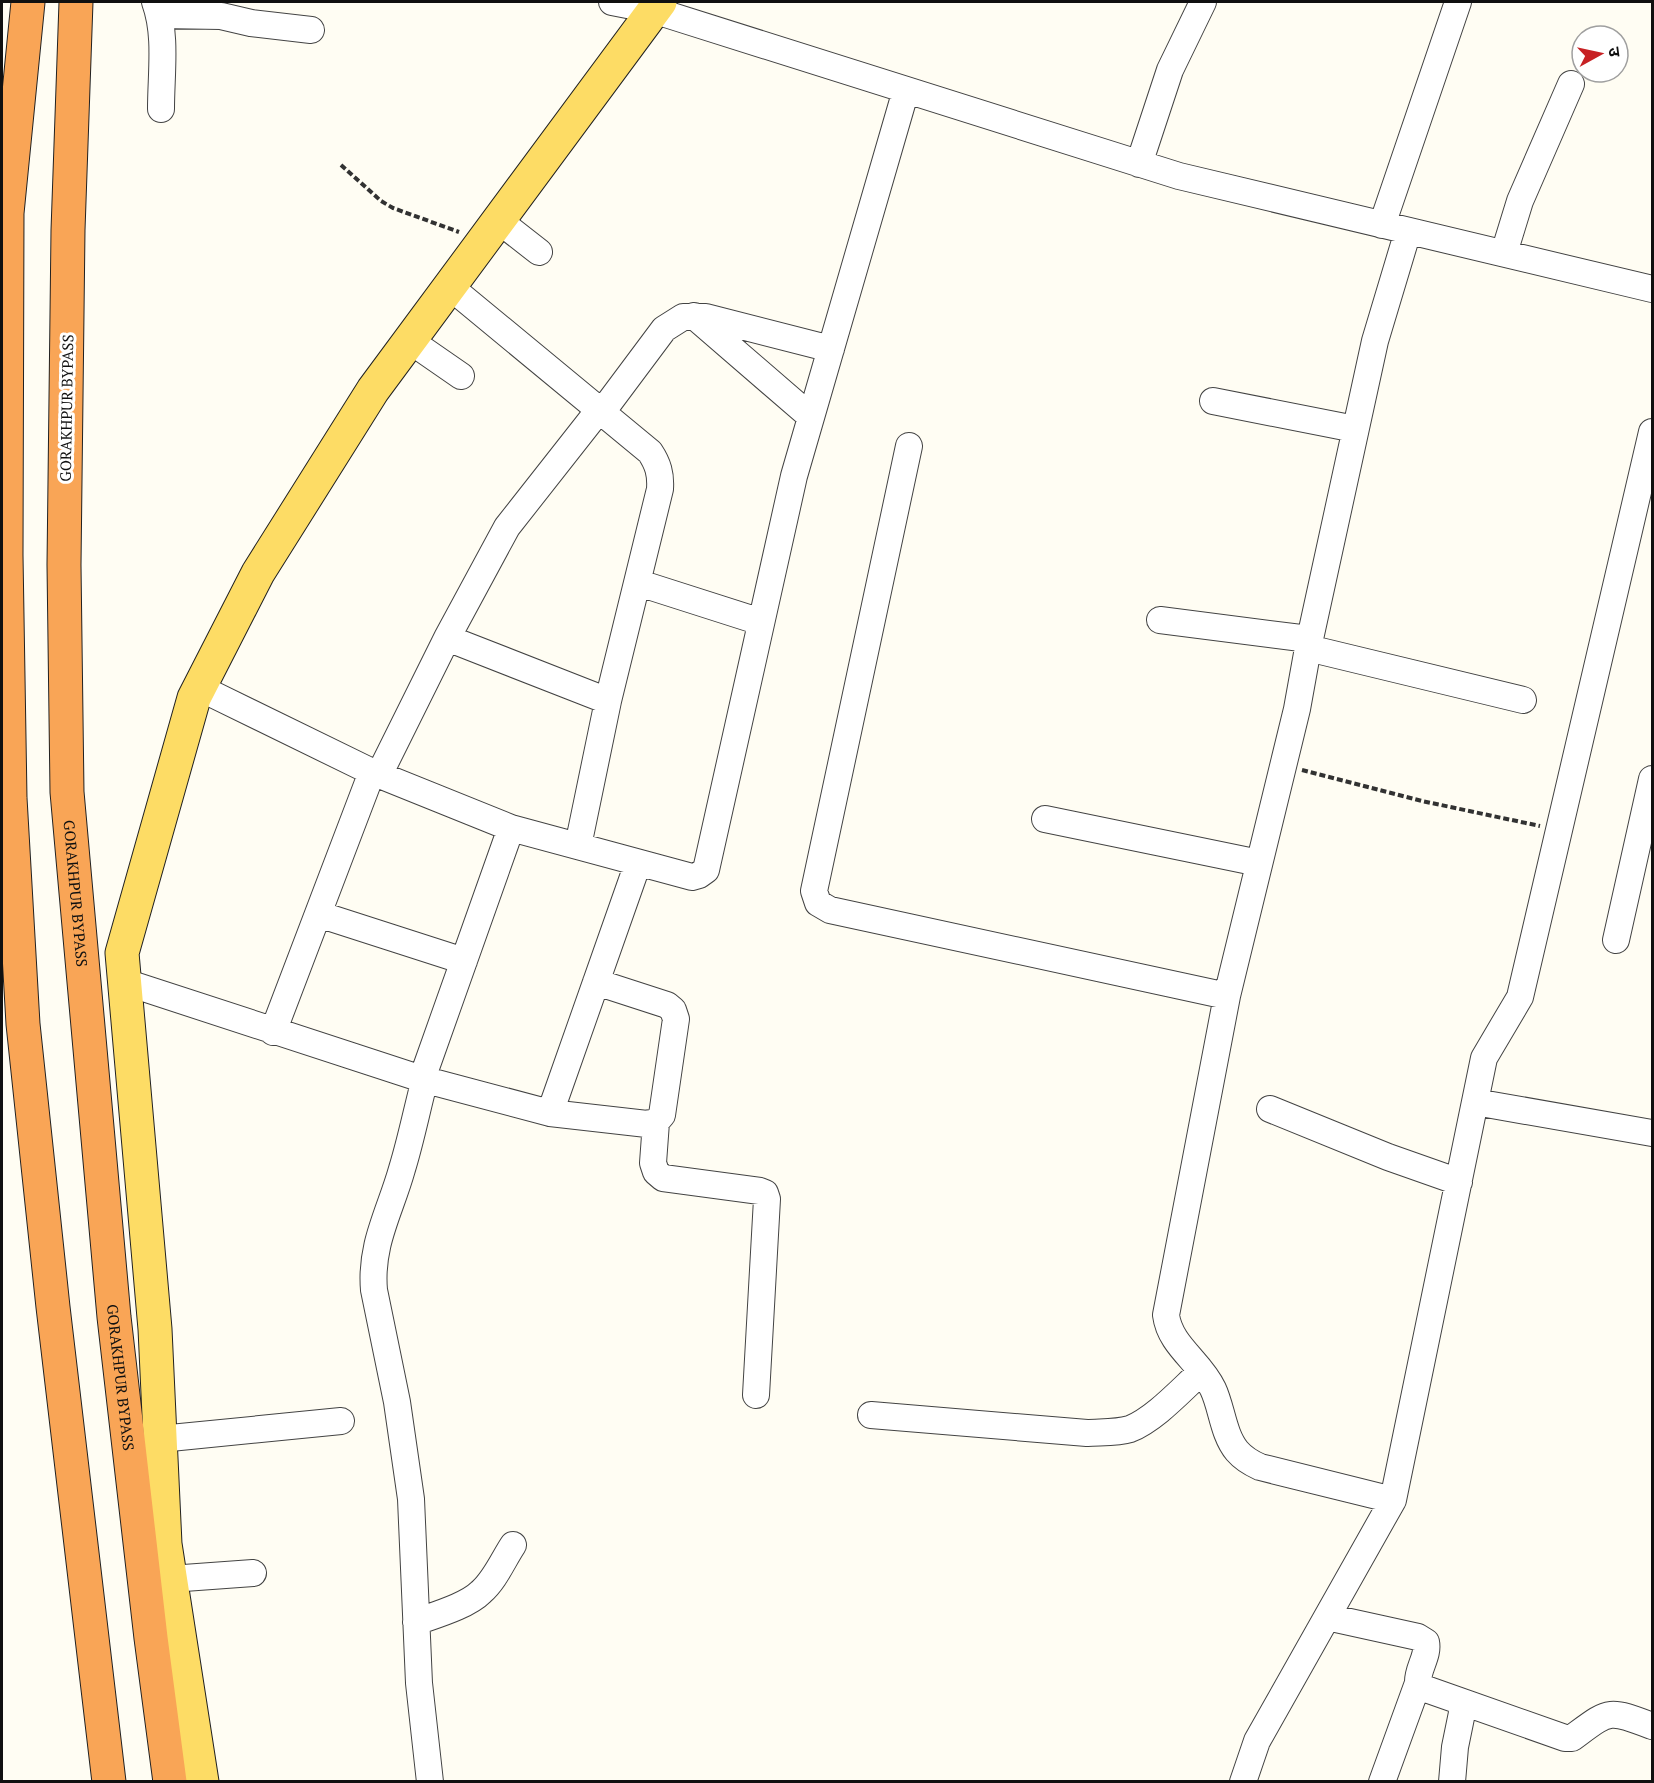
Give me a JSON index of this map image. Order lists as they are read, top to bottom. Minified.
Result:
{"streets":{"highway":["GORAKHPUR BYPASS"]},"north":"right"}
